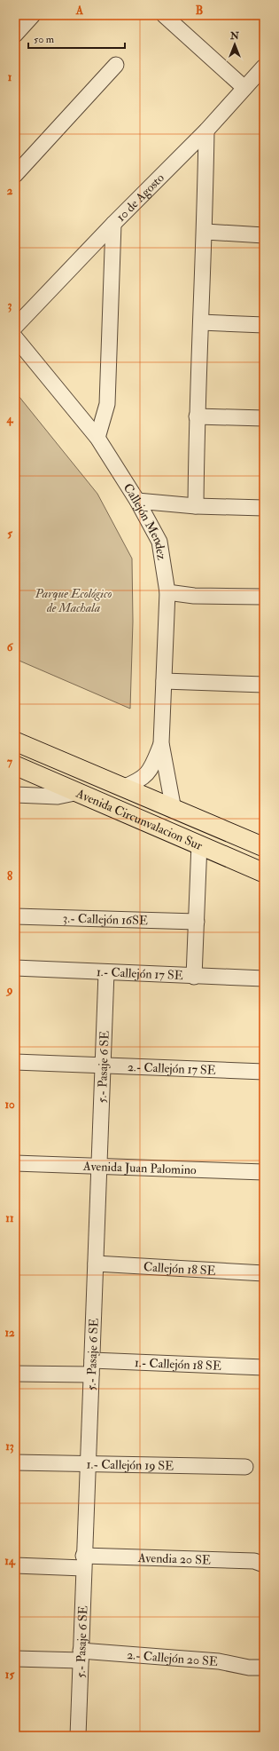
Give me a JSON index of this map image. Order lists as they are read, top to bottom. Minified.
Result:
{"streets":{"main road":["Avenida Circunvalacion Sur"],"street":["10 de Agosto","Callejón Mendez","3.- Callejón 16SE","1.- Callejón 17 SE","5.- Pasaje 6 SE","2.- Callejón 17 SE","Avenida Juan Palomino","Callejón 18 SE","1.- Callejón 18 SE","1.- Callejón 19 SE","Avendia 20 SE","2.- Callejón 20 SE"]},"crossings":[["Callejón Mendez","Avenida Circunvalacion Sur"],["1.- Callejón 17 SE","5.- Pasaje 6 SE"],["5.- Pasaje 6 SE","2.- Callejón 17 SE"],["5.- Pasaje 6 SE","Avenida Juan Palomino"],["5.- Pasaje 6 SE","Callejón 18 SE"],["5.- Pasaje 6 SE","1.- Callejón 18 SE"],["5.- Pasaje 6 SE","1.- Callejón 19 SE"],["5.- Pasaje 6 SE","Avendia 20 SE"],["5.- Pasaje 6 SE","2.- Callejón 20 SE"]],"parks":["Parque Ecológico de Machala"],"scale_bar":"50 m","north":"top","grid":{"columns":["A","B"],"rows":["1","2","3","4","5","6","7","8","9","10","11","12","13","14","15"]}}
